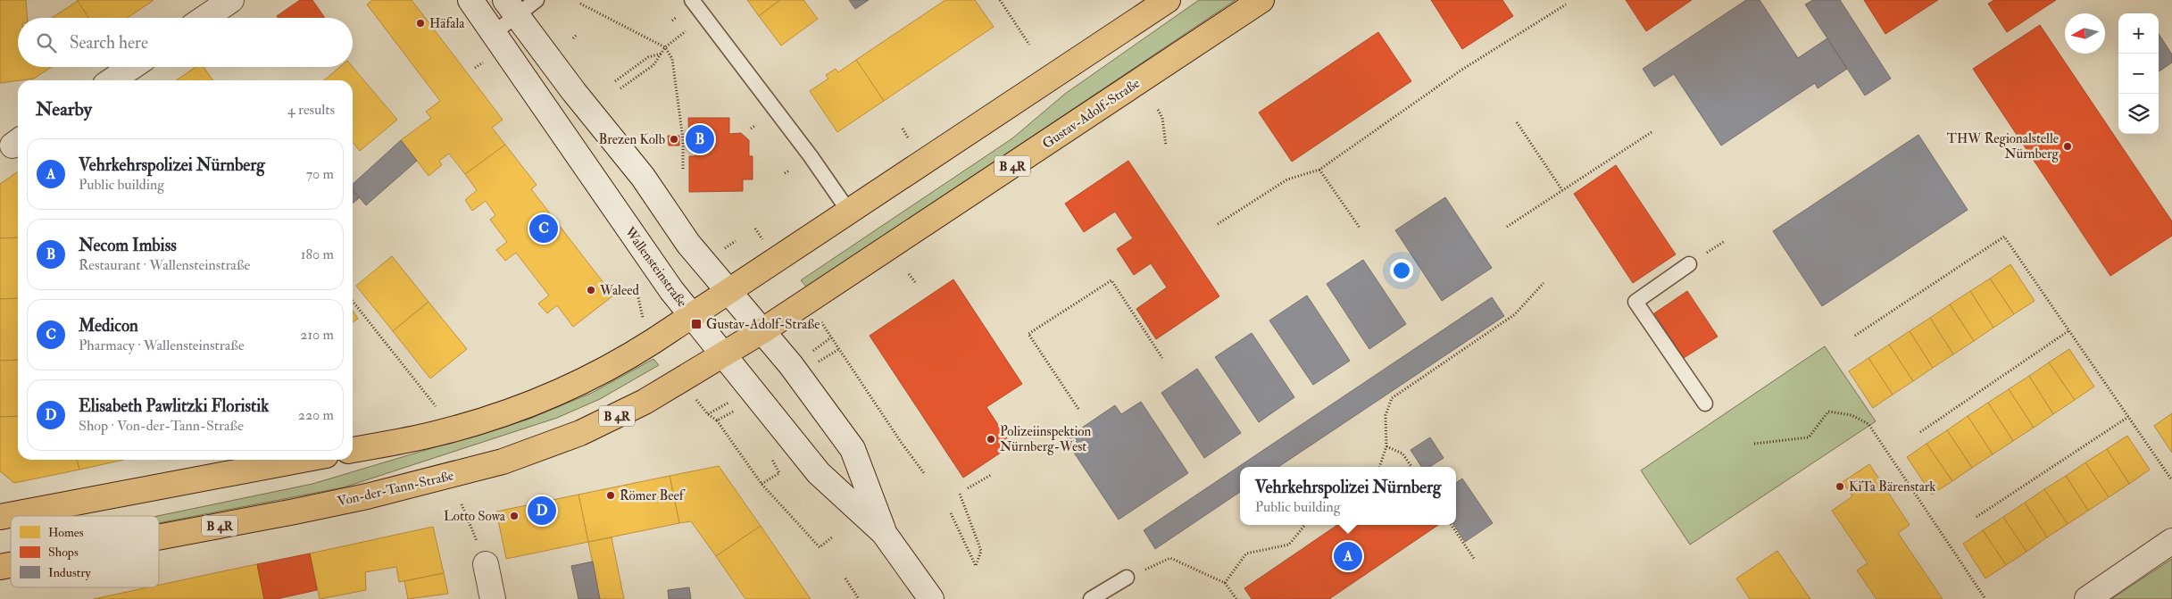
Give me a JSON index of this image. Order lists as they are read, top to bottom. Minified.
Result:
{"streets":{"main road":["Gustav-Adolf-Straße","B 4R","Von-der-Tann-Straße"],"street":["Wallensteinstraße"]},"crossings":[["Gustav-Adolf-Straße","Wallensteinstraße"],["Gustav-Adolf-Straße","Von-der-Tann-Straße"],["Wallensteinstraße","Von-der-Tann-Straße"]],"places":{"other":["Häfala","Brezen Kolb","THW Regionalstelle Nürnberg","Waleed","Polizeiinspektion Nürnberg-West","KiTa Bärenstark","Römer Beef","Lotto Sowa"],"transit":["Gustav-Adolf-Straße"]},"legend":["Homes","Shops","Industry"],"north":"left","page":{"map_buttons":["+","−"],"search":"Search here","heading":["Nearby","4 results"],"pins":["B","C","D","A"],"list":[{"mark":"A","name":"Vehrkehrspolizei Nürnberg","note":"Public building","value":"70 m"},{"mark":"B","name":"Necom Imbiss","note":"Restaurant · Wallensteinstraße","value":"180 m"},{"mark":"C","name":"Medicon","note":"Pharmacy · Wallensteinstraße","value":"210 m"},{"mark":"D","name":"Elisabeth Pawlitzki Floristik","note":"Shop · Von-der-Tann-Straße","value":"220 m"}],"popup":["Vehrkehrspolizei Nürnberg","Public building"]}}
